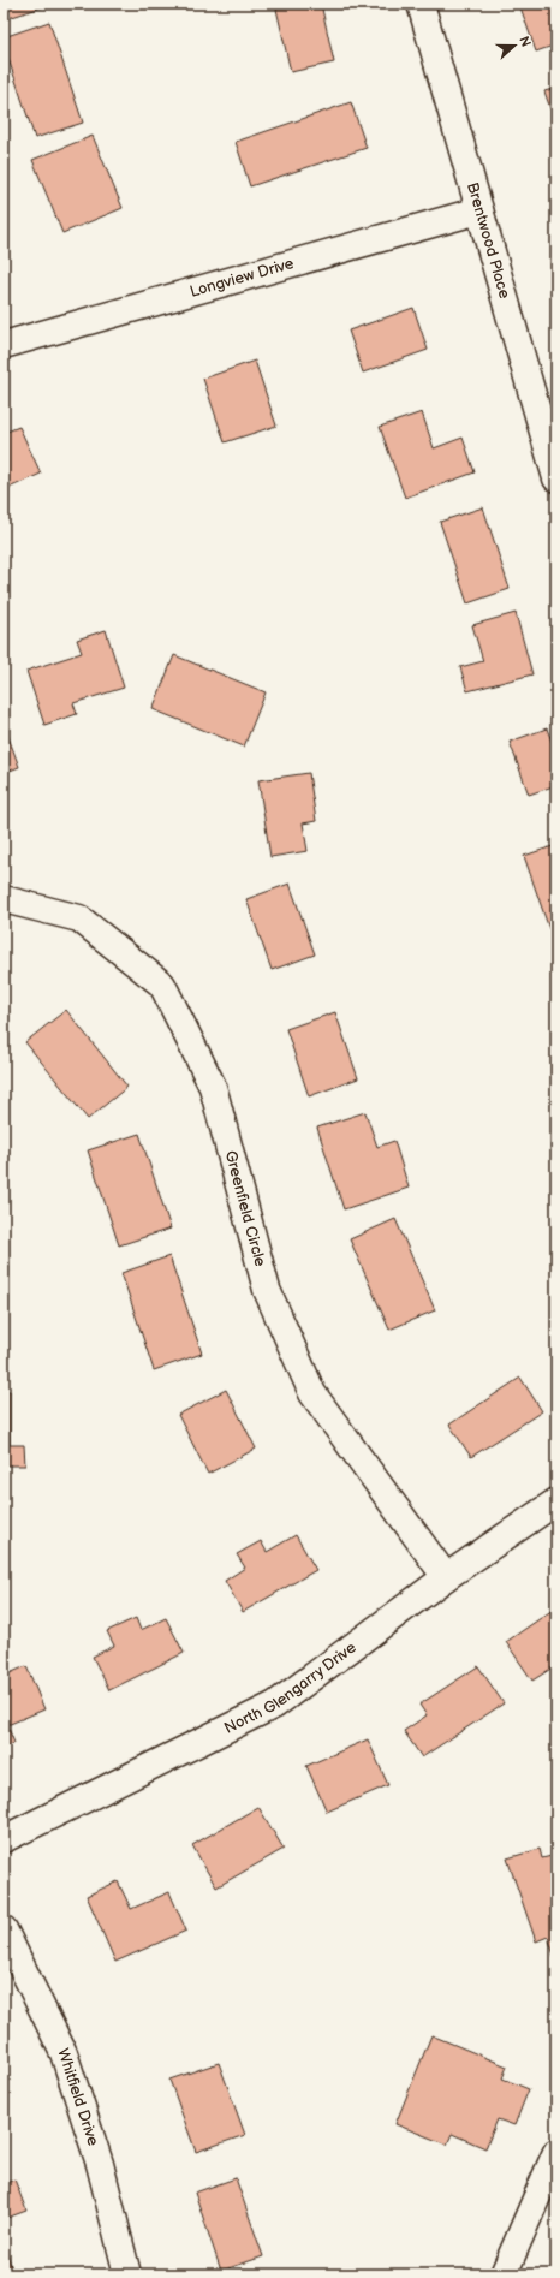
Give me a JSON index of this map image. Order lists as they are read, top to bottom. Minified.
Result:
{"streets":{"street":["Brentwood Place","Longview Drive","Greenfield Circle","North Glengarry Drive","Whitfield Drive"]},"crossings":[["Brentwood Place","Longview Drive"],["Greenfield Circle","North Glengarry Drive"]],"north":"right"}
